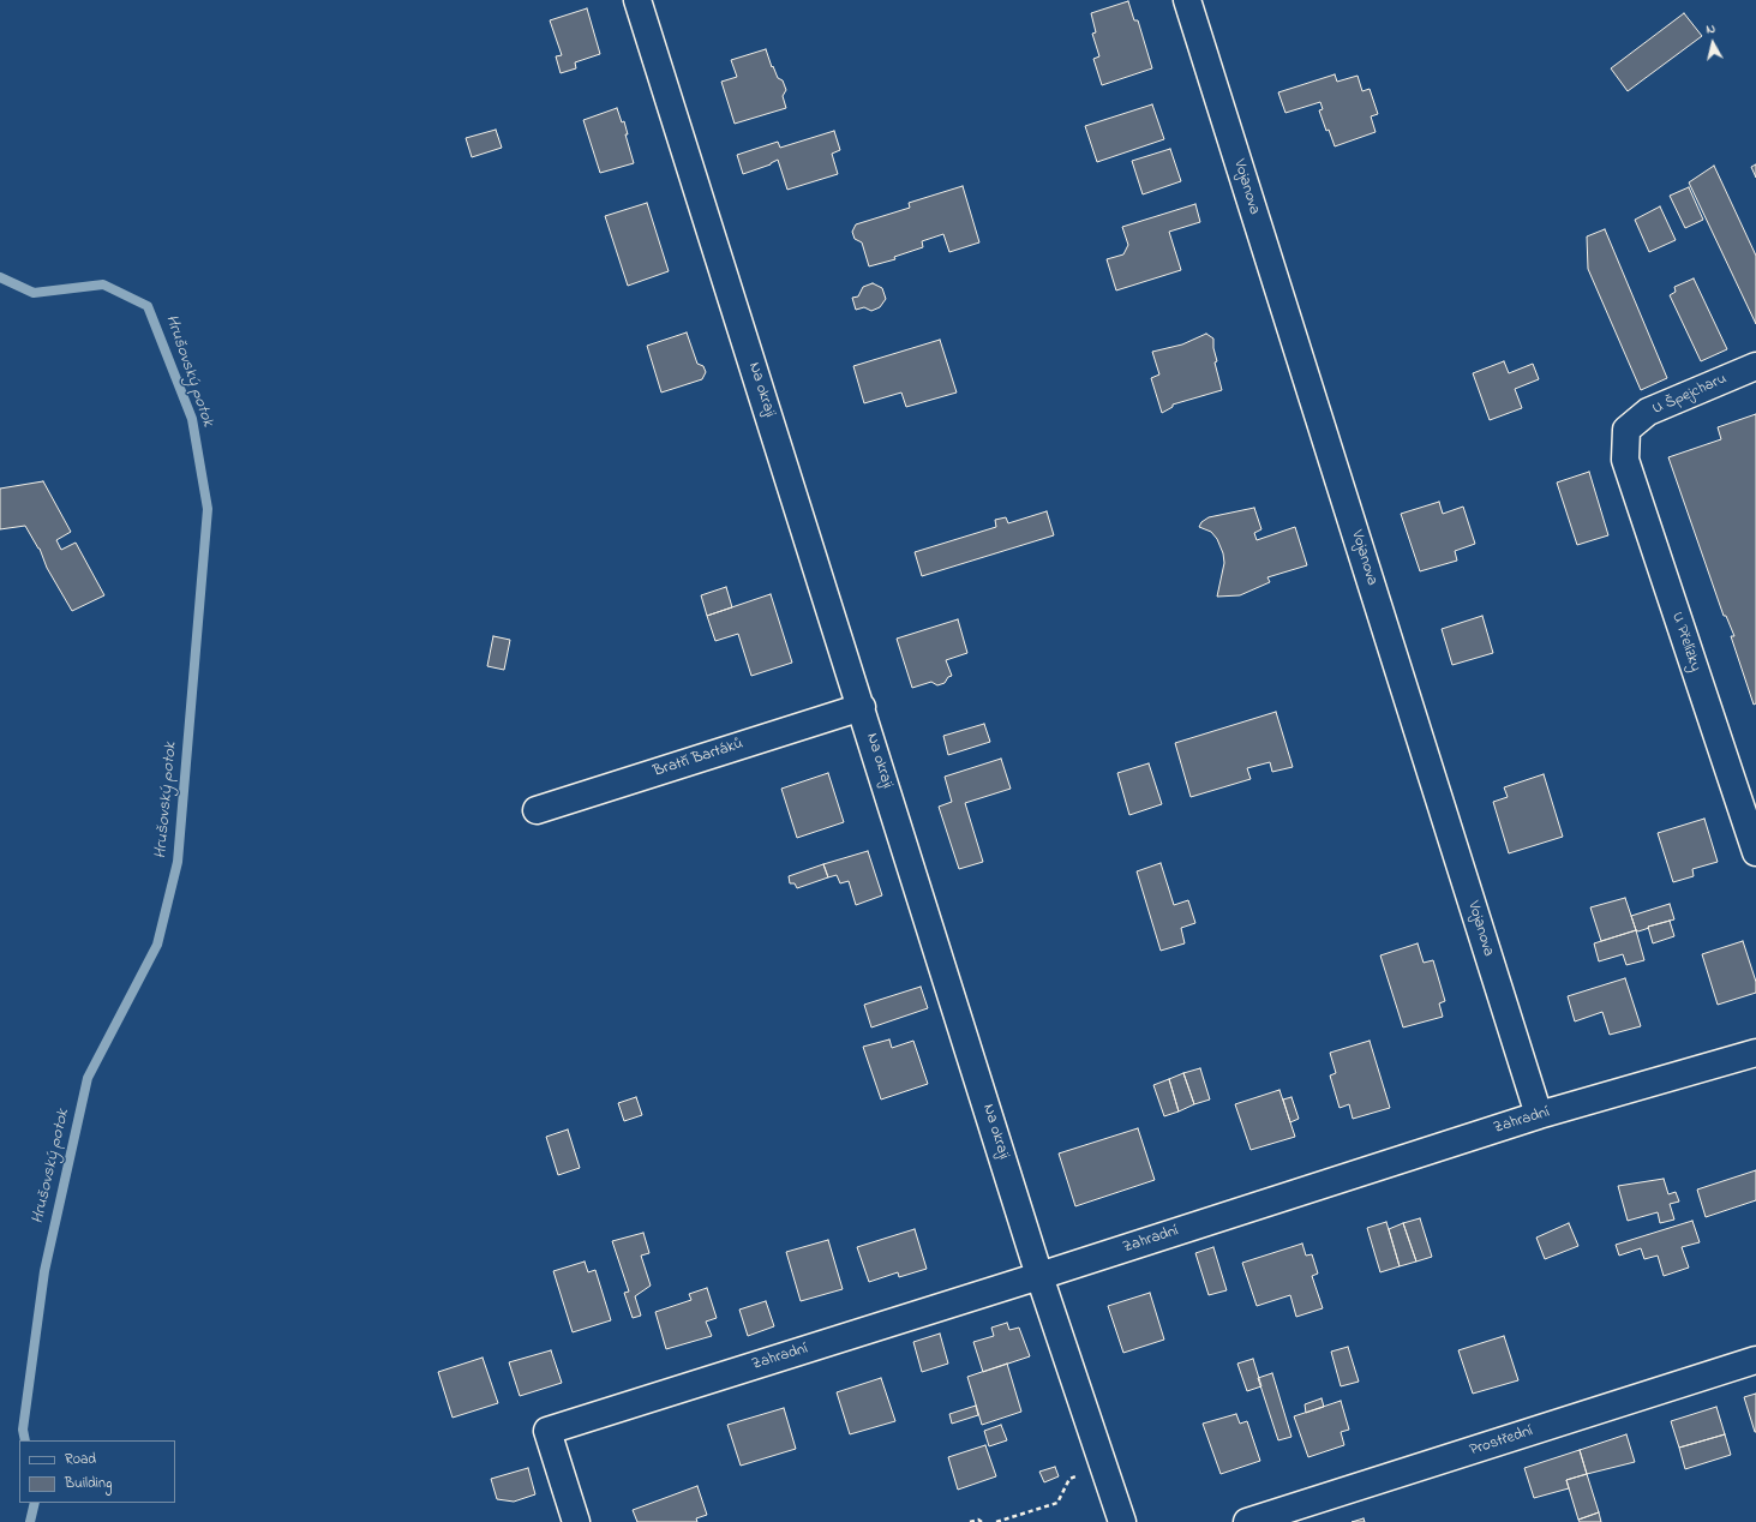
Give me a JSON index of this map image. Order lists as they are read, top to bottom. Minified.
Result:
{"streets":{"street":["Vojanova","Na okraji","U Špejcharu","U Přelízky","Bratří Bartáků","Zahradní","Prostřední"]},"crossings":[["Vojanova","Zahradní"],["Na okraji","Bratří Bartáků"],["Na okraji","Zahradní"],["U Špejcharu","U Přelízky"]],"water":["Hrušovský potok"],"legend":["Road","Building"],"north":"top"}
